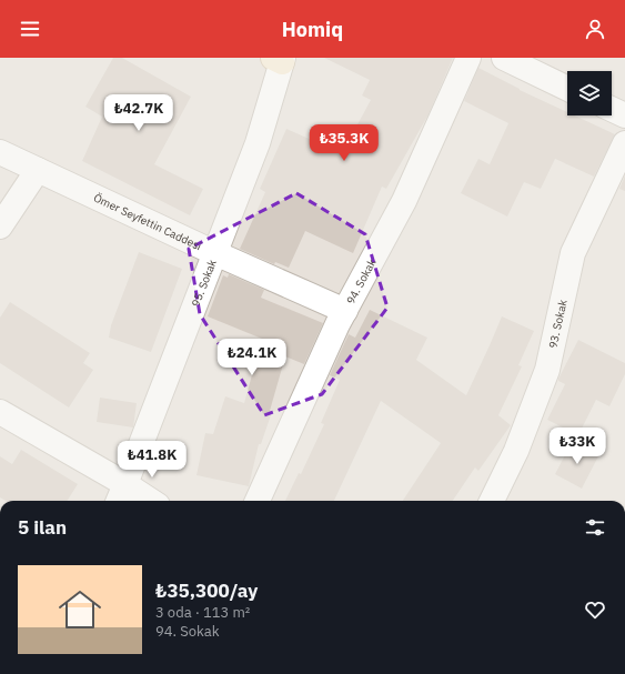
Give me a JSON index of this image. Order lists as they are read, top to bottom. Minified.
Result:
{"streets":{"street":["Ömer Seyfettin Caddesi","94. Sokak","95. Sokak","93. Sokak"]},"crossings":[["Ömer Seyfettin Caddesi","94. Sokak"],["Ömer Seyfettin Caddesi","95. Sokak"]],"page":{"header":"Homiq","price":["₺42.7K","₺35.3K","₺24.1K","₺33K","₺41.8K"],"heading":"5 ilan","list":[{"name":"₺35,300/ay","note":"3 oda · 113 m² · 94. Sokak"}]}}
